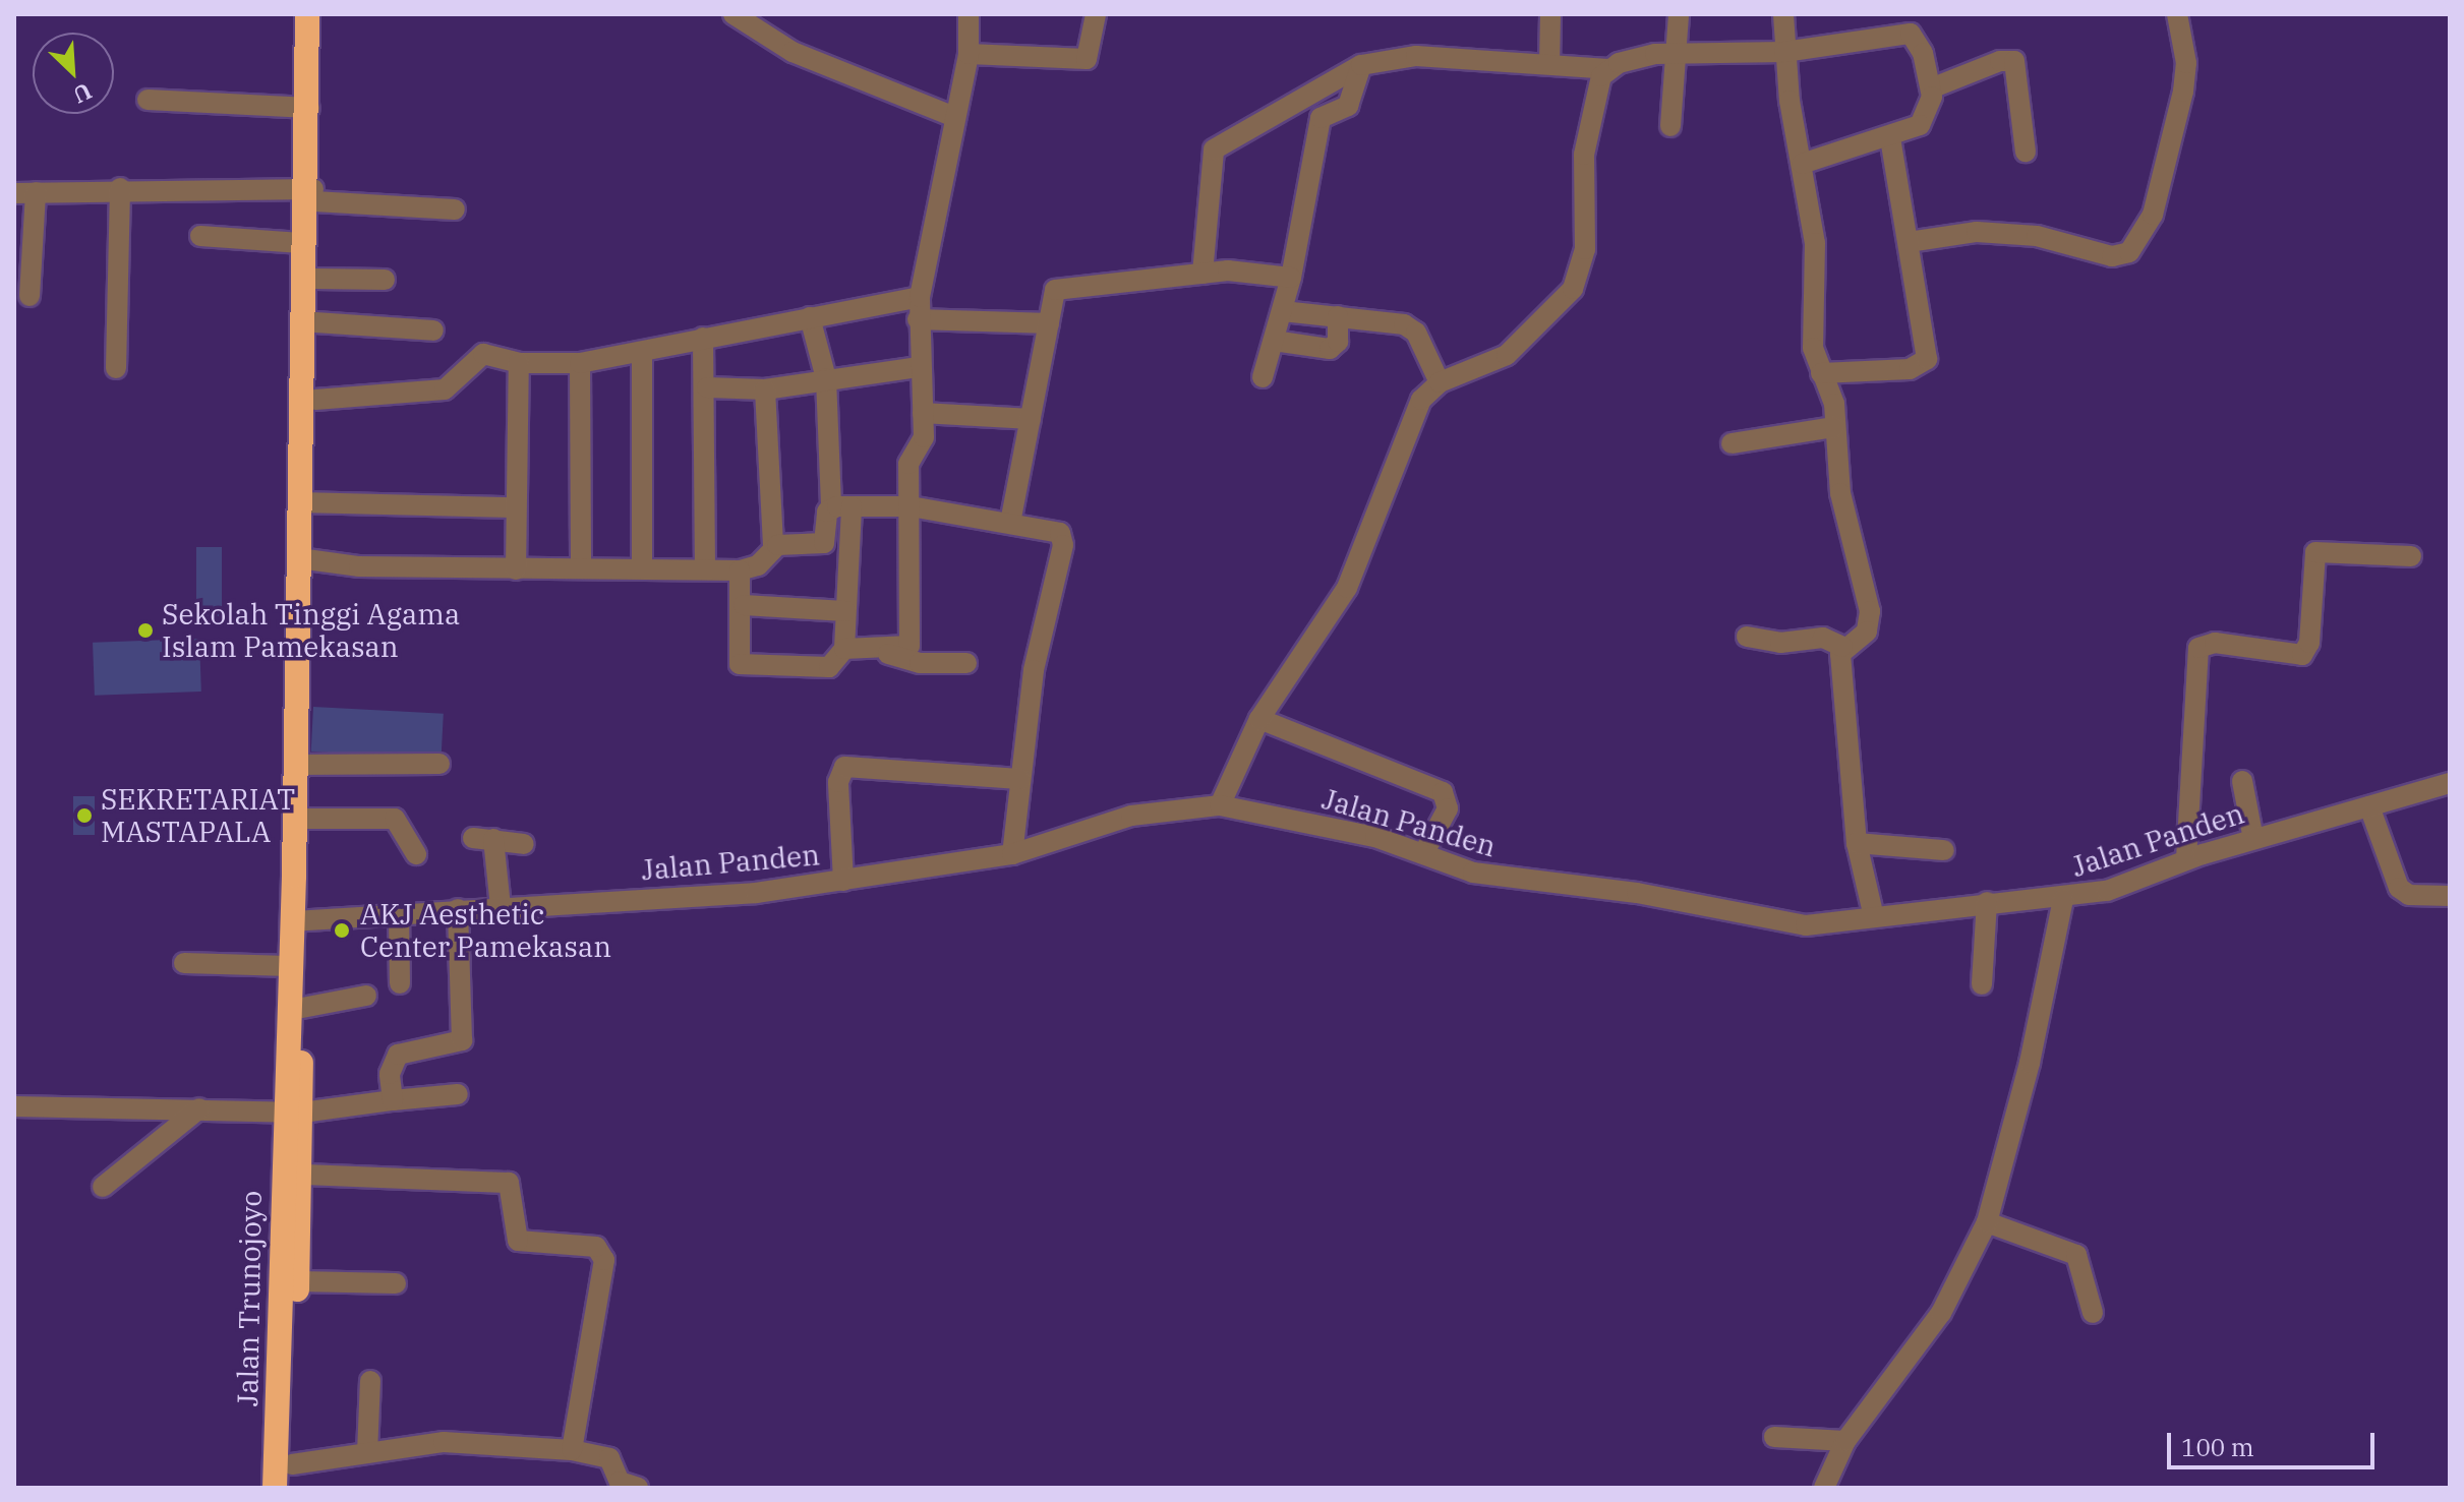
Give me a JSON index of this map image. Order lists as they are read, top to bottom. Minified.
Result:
{"streets":{"highway":["Jalan Trunojoyo"],"street":["Jalan Panden"]},"places":["Sekolah Tinggi Agama Islam Pamekasan","SEKRETARIAT MASTAPALA","AKJ Aesthetic Center Pamekasan"],"scale_bar":"100 m","north":"bottom right"}
